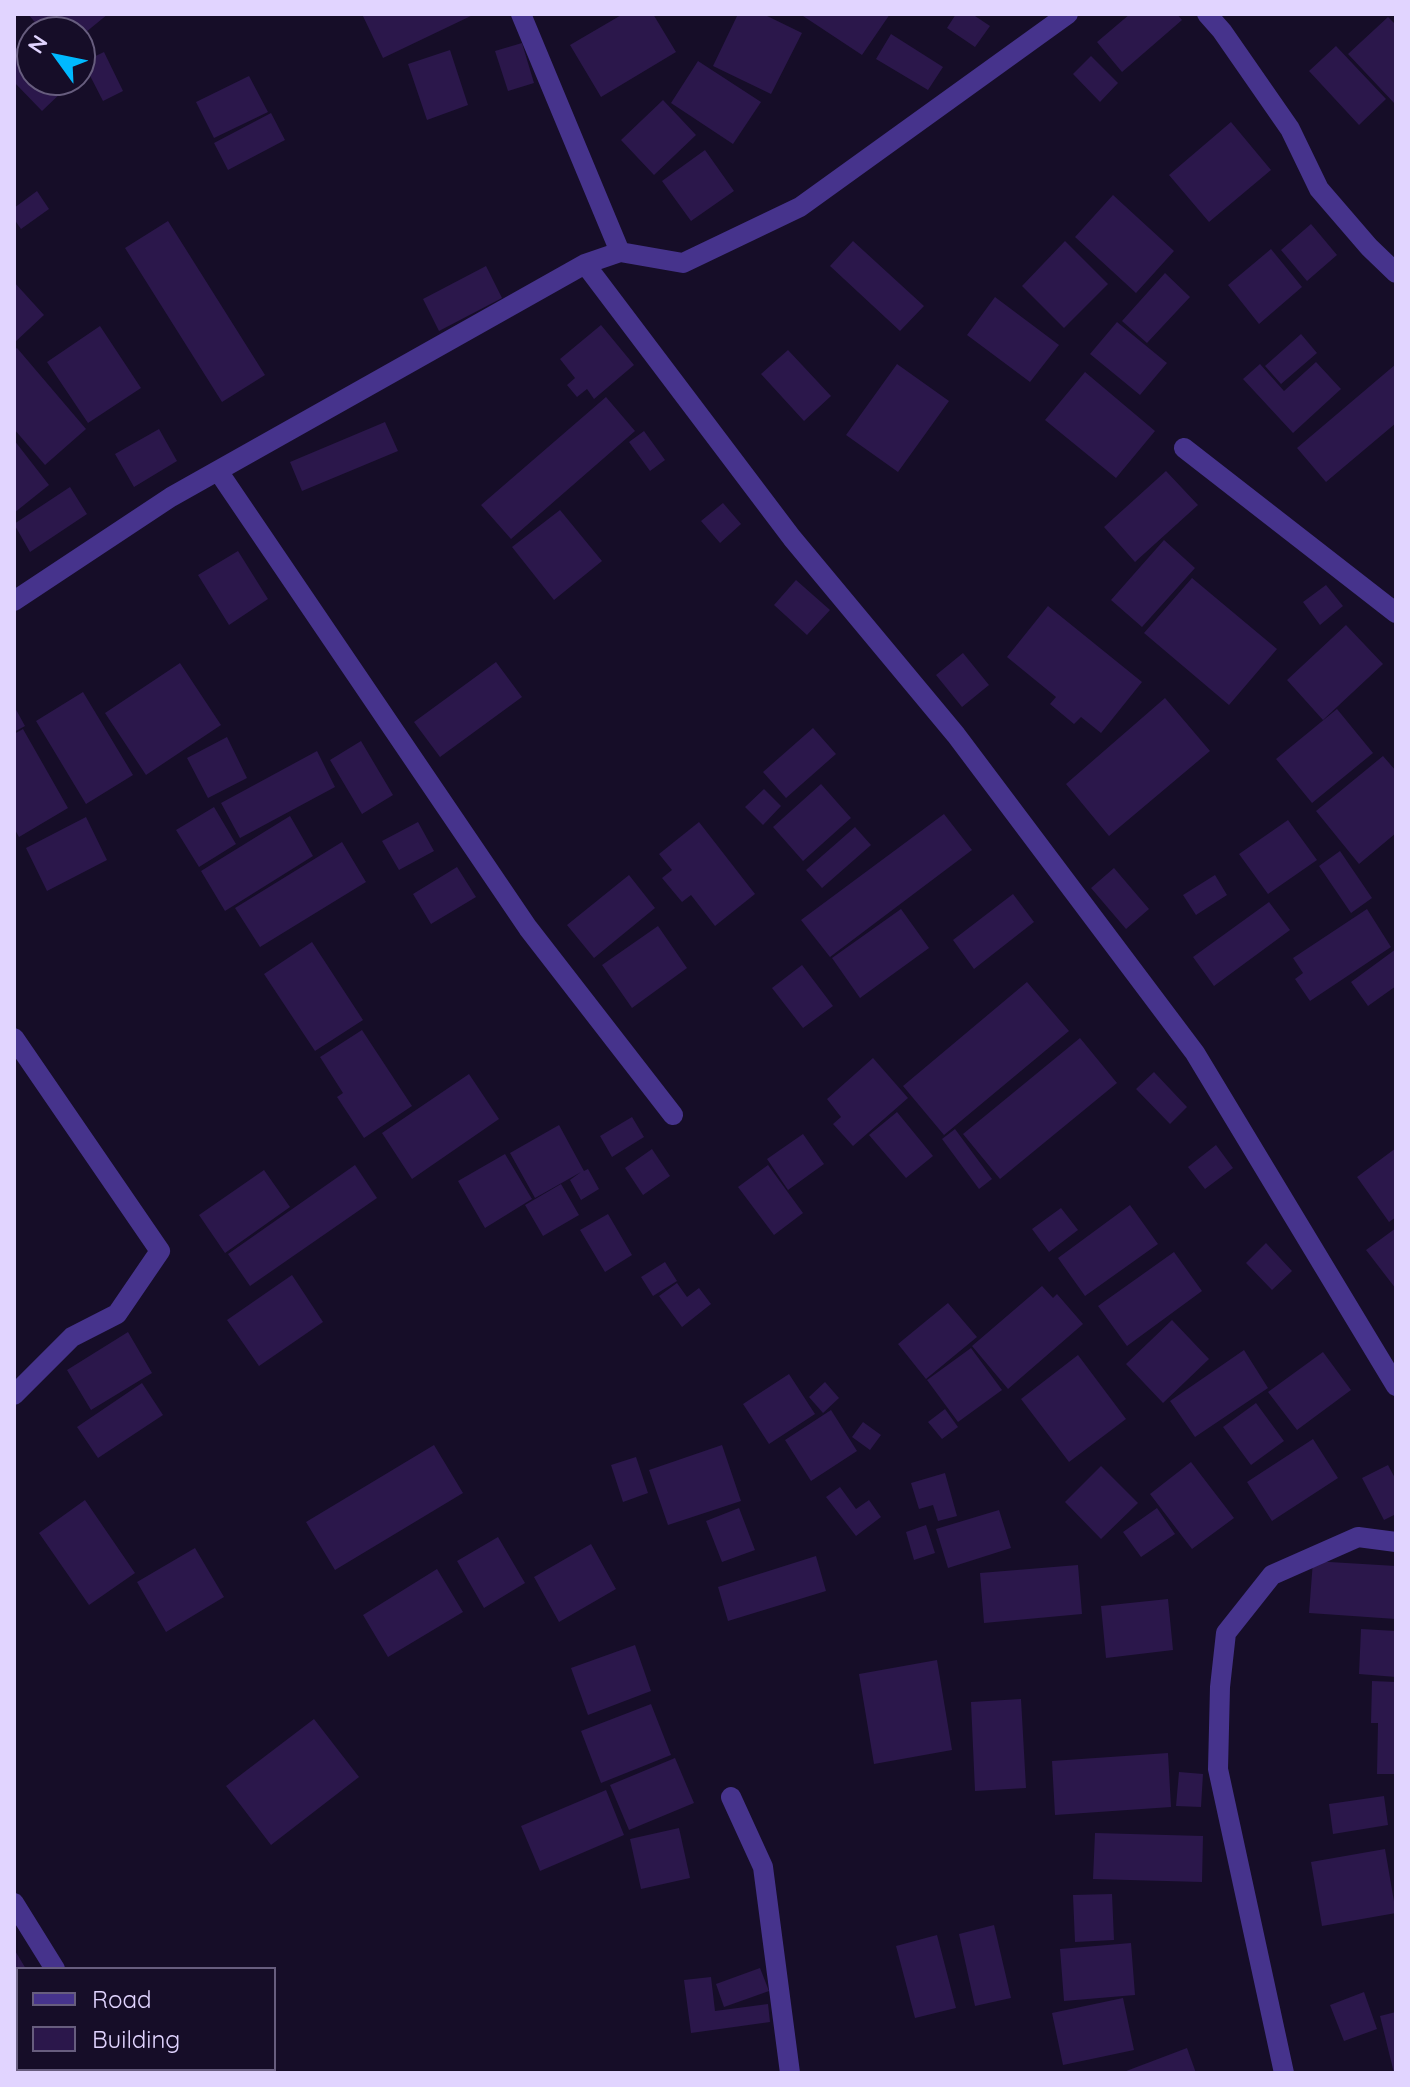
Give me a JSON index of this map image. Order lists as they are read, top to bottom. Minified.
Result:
{"legend":["Road","Building"],"north":"top left"}
